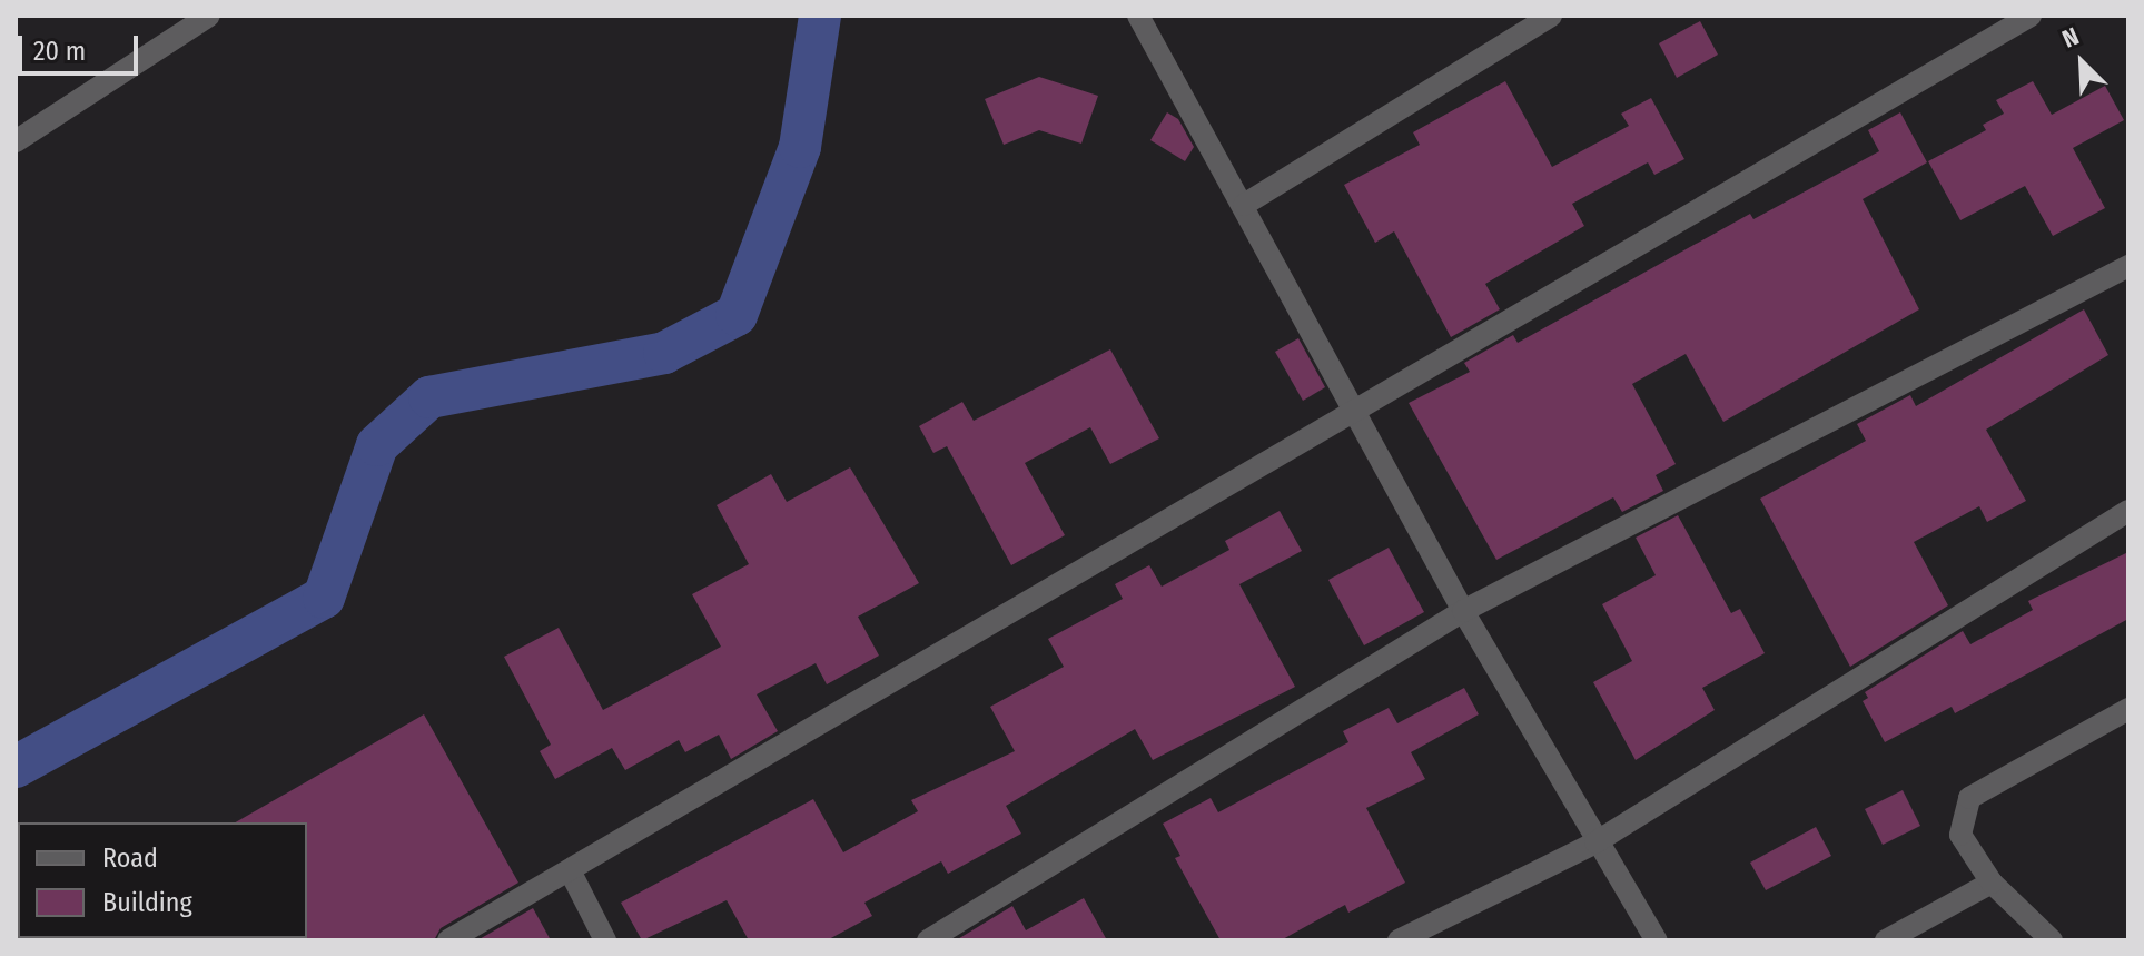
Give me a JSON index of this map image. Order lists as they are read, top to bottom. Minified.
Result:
{"legend":["Road","Building"],"scale_bar":"20 m","north":"top left"}
